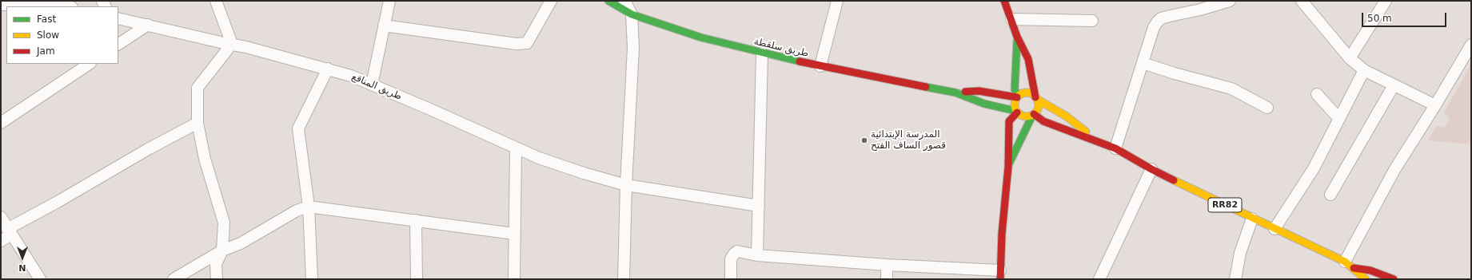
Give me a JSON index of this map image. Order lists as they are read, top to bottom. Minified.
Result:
{"streets":{"main road":["طريق سلقطة","RR82"],"street":["طريق المناقع"]},"crossings":[["طريق سلقطة","RR82"]],"places":["المدرسة الإبتدائية قصور الساف الفتح"],"legend":["Fast","Slow","Jam"],"scale_bar":"50 m","north":"bottom"}
